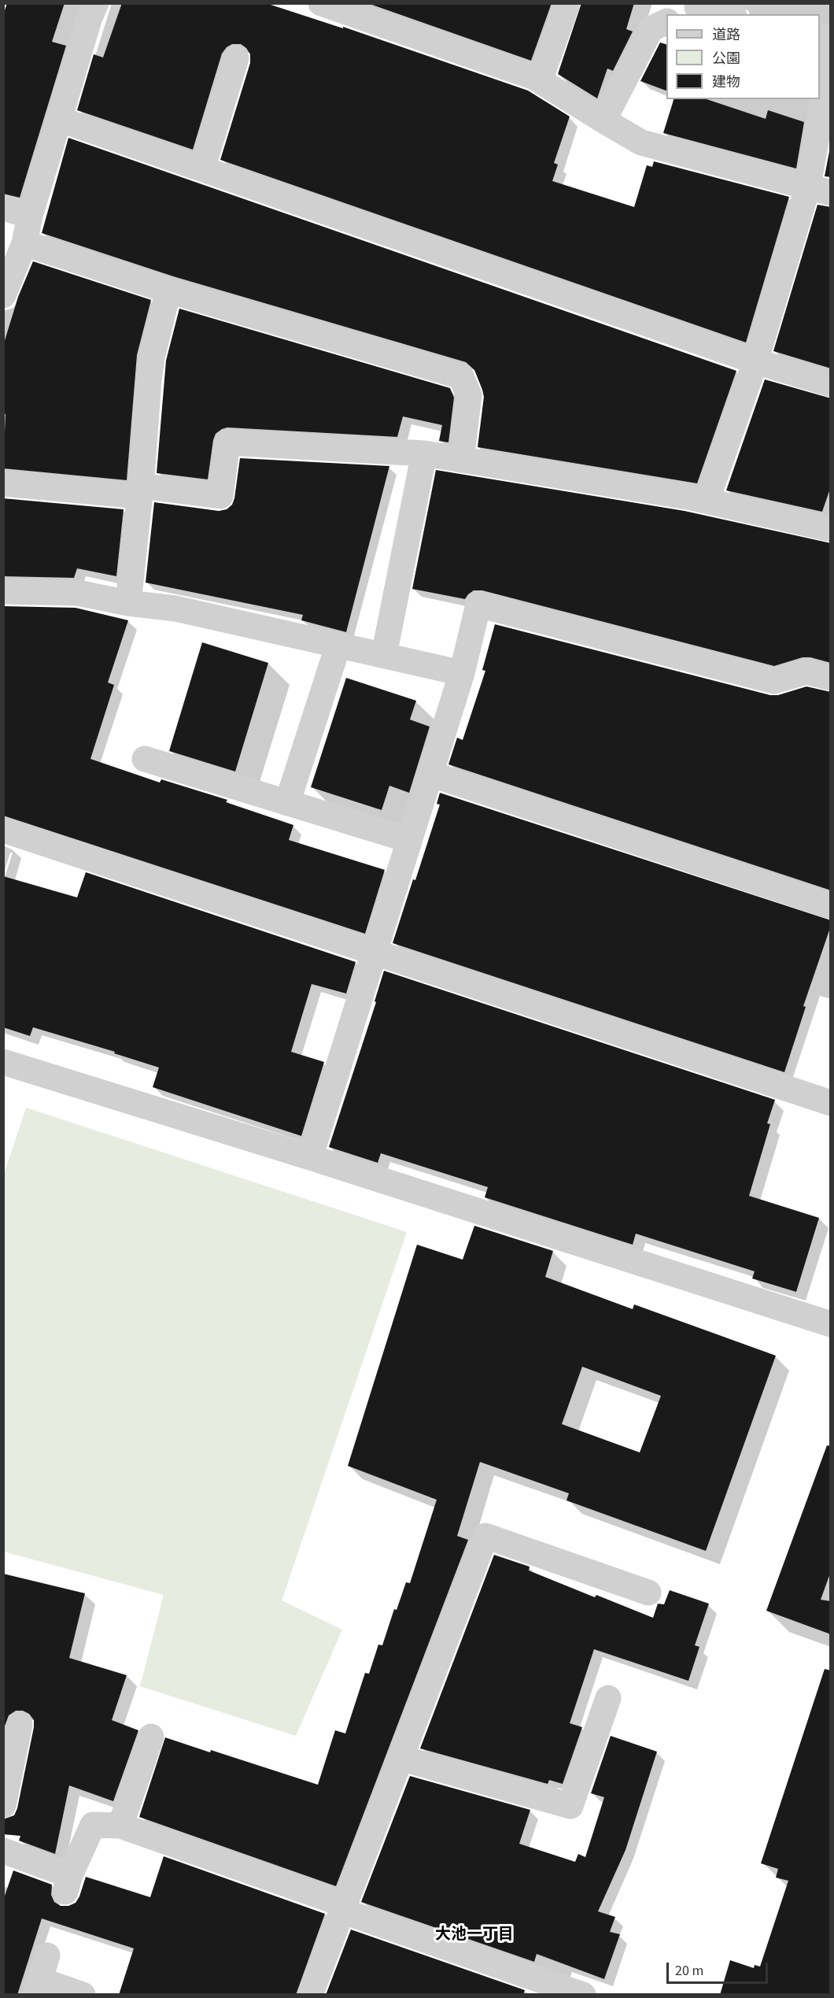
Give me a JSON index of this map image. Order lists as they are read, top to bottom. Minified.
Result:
{"districts":["大池一丁目"],"legend":["道路","公園","建物"],"scale_bar":"20 m"}
